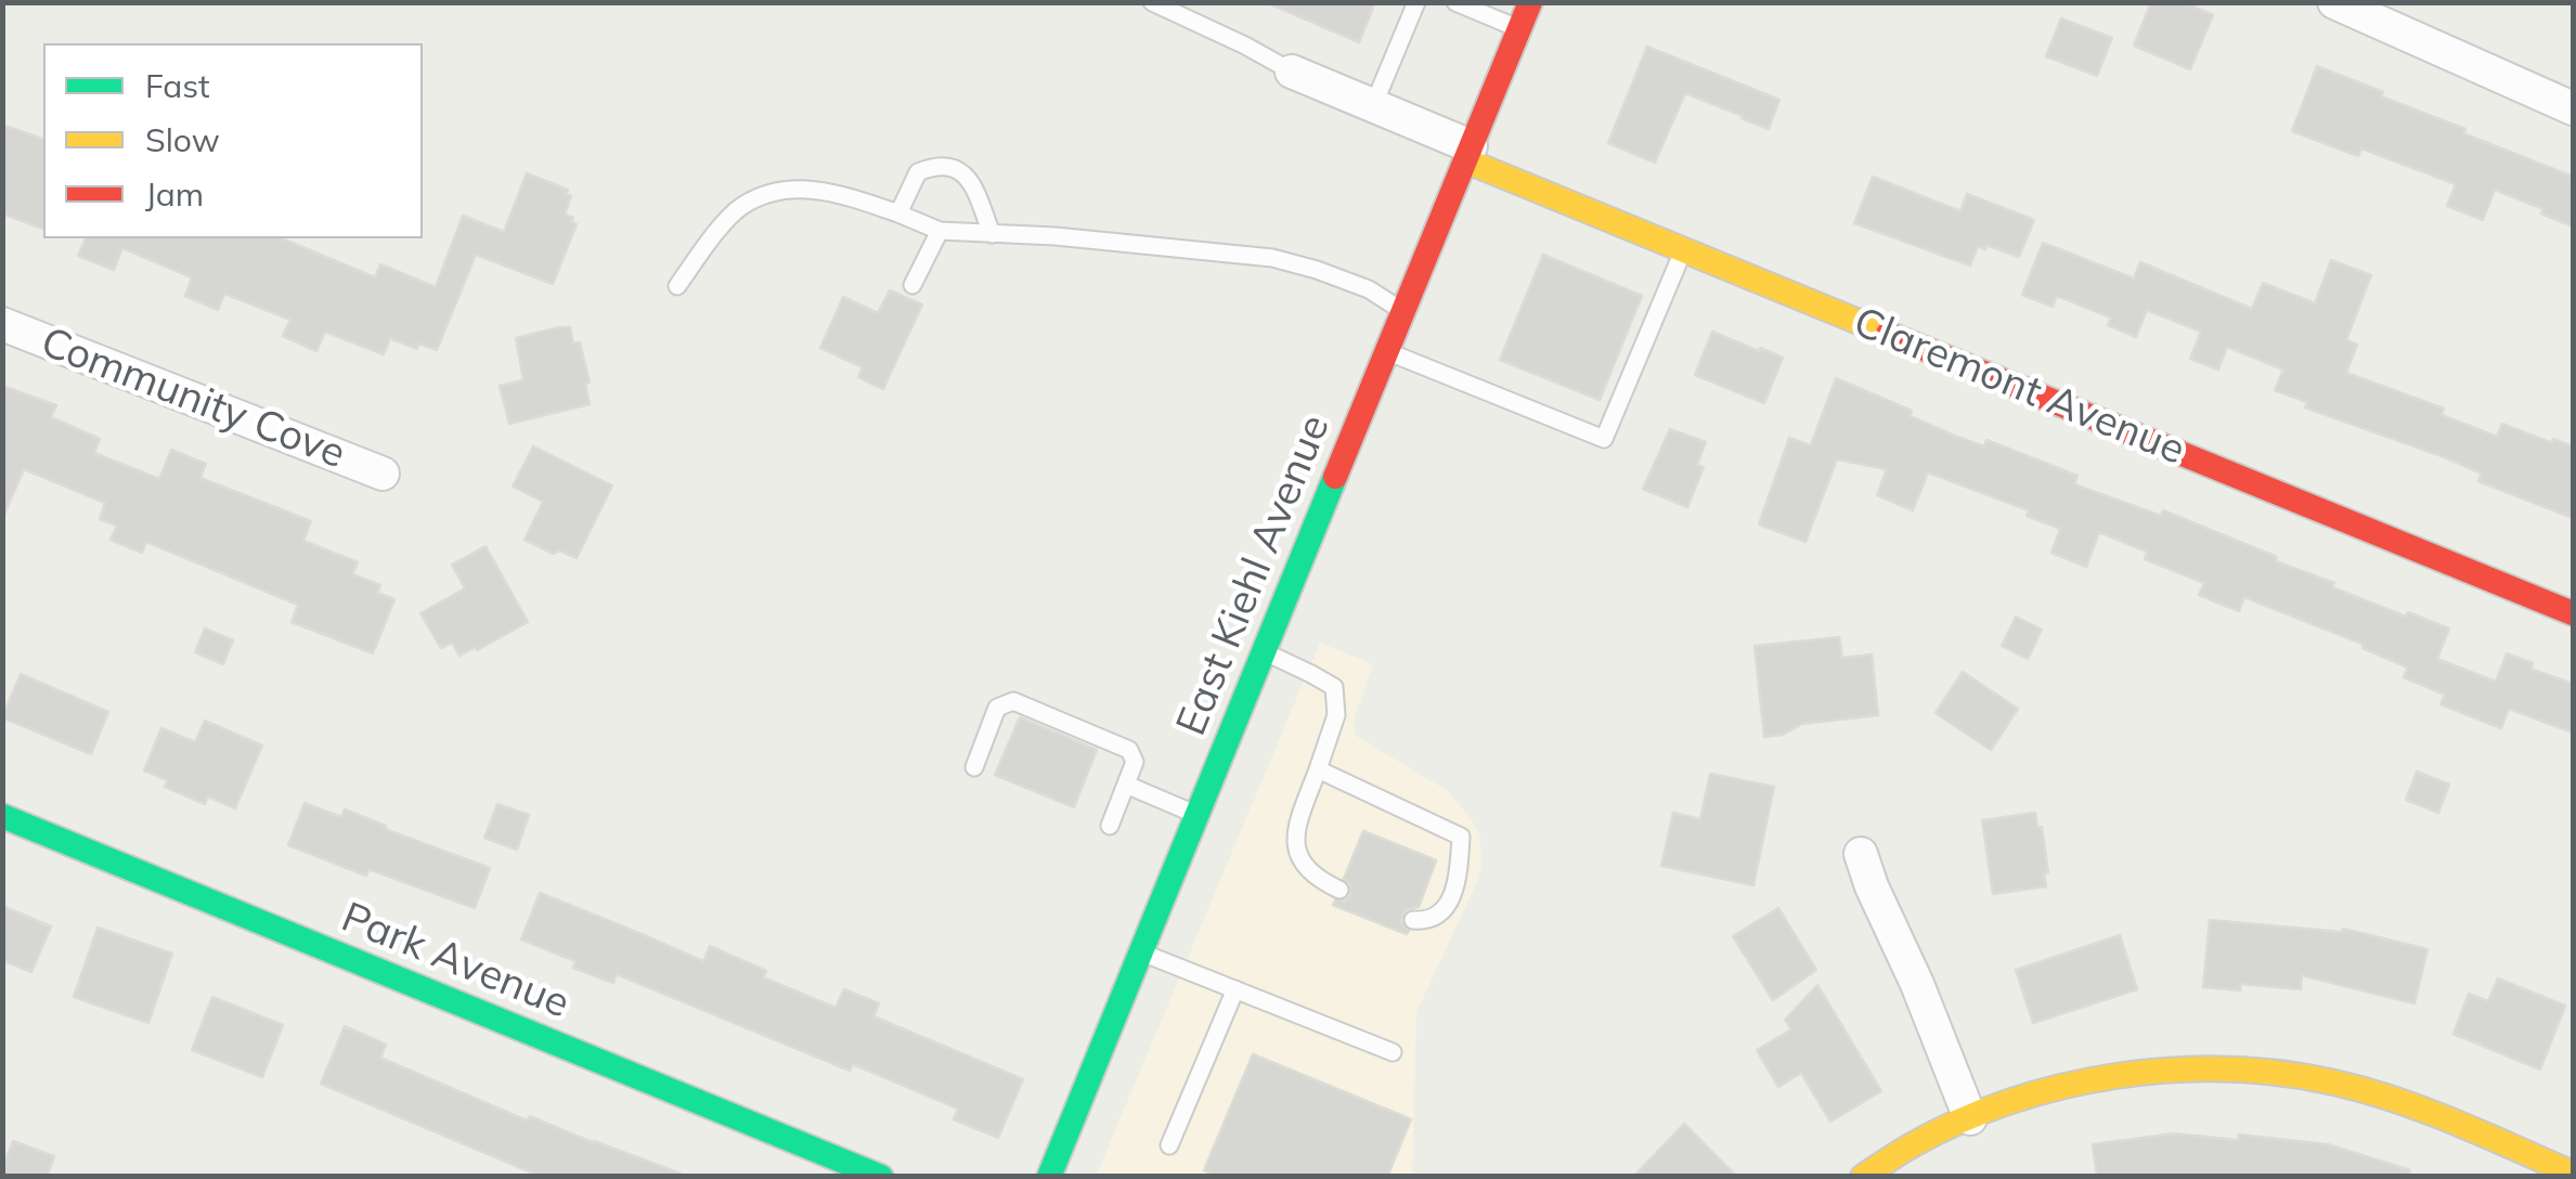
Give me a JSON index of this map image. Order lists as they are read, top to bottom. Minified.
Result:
{"streets":{"street":["Claremont Avenue","Community Cove","East Kiehl Avenue","Park Avenue"]},"crossings":[["Claremont Avenue","East Kiehl Avenue"]],"legend":["Fast","Slow","Jam"]}
